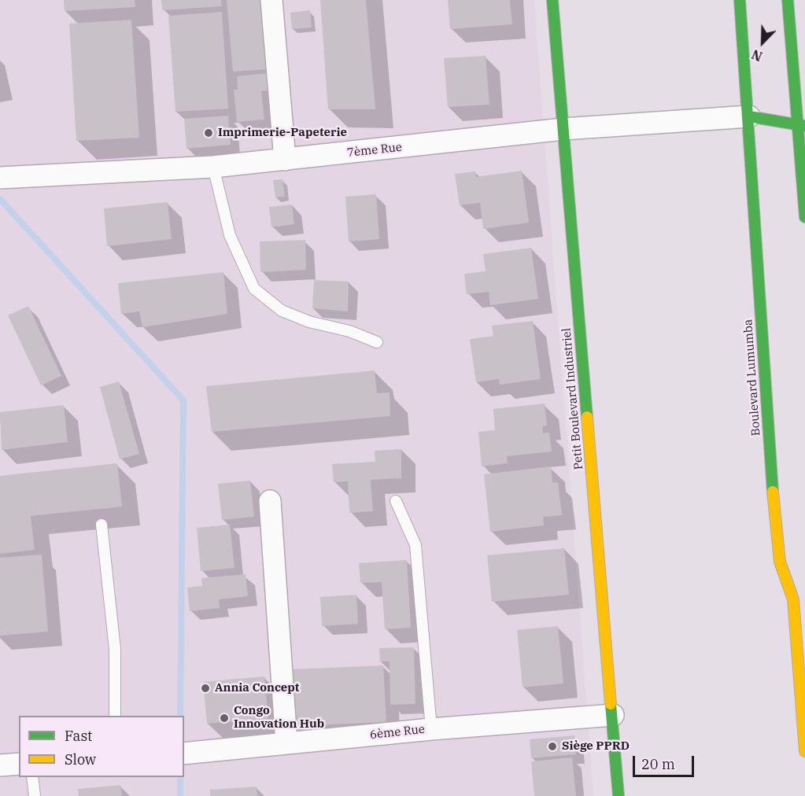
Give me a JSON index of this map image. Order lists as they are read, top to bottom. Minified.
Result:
{"streets":{"main road":["Boulevard Lumumba","Petit Boulevard Industriel"],"street":["7ème Rue","6ème Rue"]},"crossings":[["7ème Rue","Boulevard Lumumba"],["7ème Rue","Petit Boulevard Industriel"],["Petit Boulevard Industriel","6ème Rue"]],"places":["Imprimerie-Papeterie","Annia Concept","Congo Innovation Hub","Siège PPRD"],"legend":["Fast","Slow"],"scale_bar":"20 m","north":"bottom left"}
